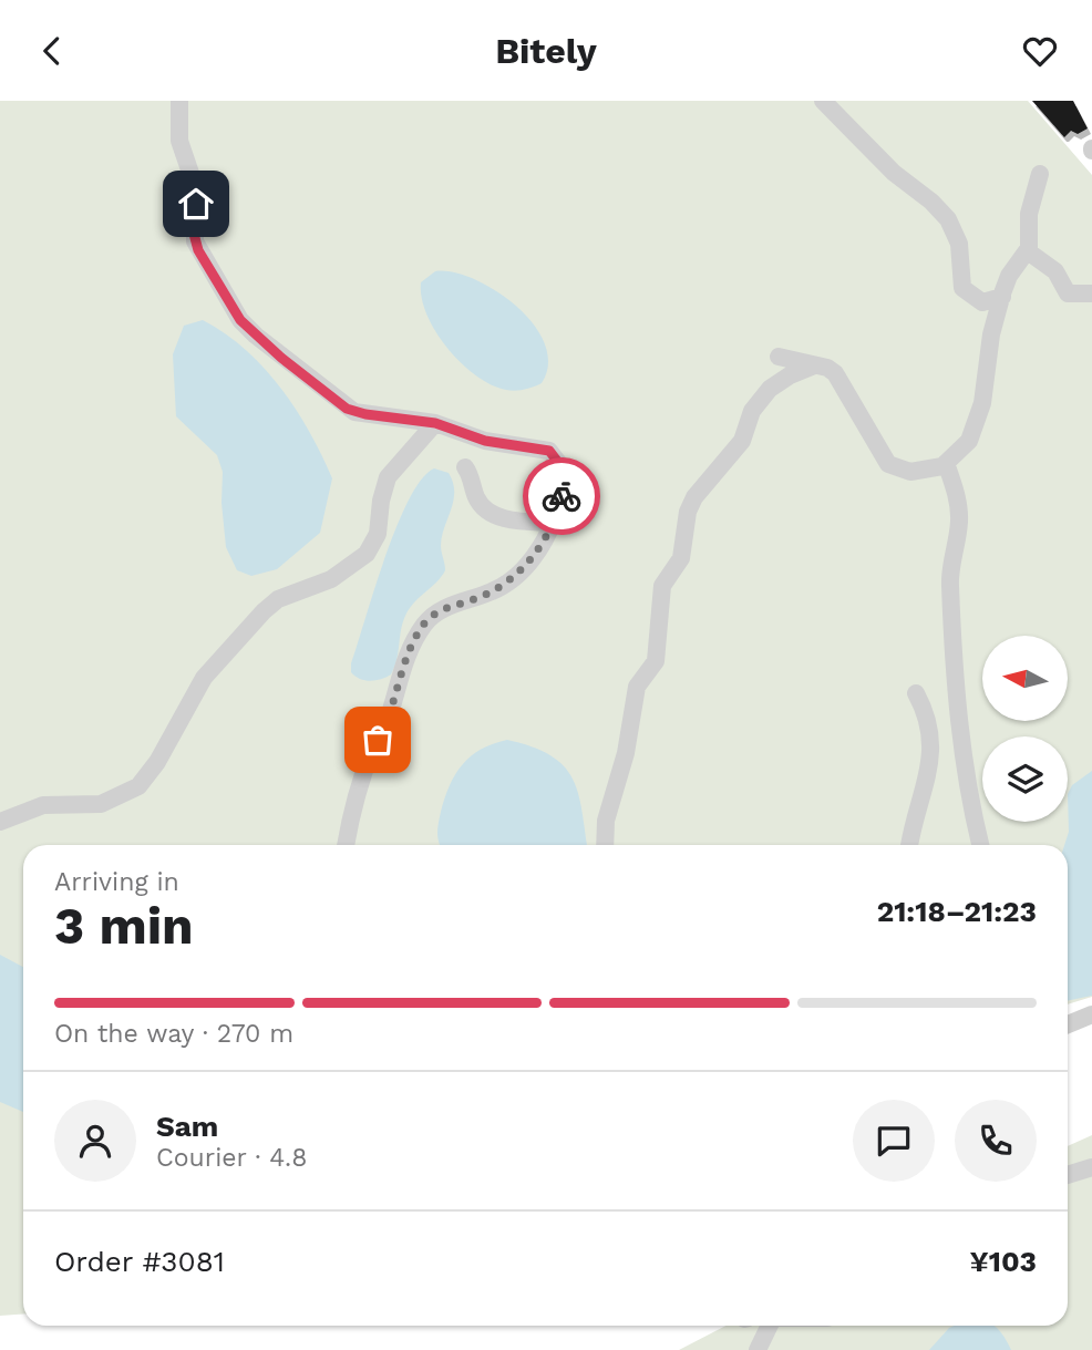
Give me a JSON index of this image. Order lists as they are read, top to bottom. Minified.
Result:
{"north":"left","page":{"header":"Bitely","heading":["3 min","Arriving in","21:18–21:23"],"panel":["Sam","Courier · 4.8","Order #3081","¥103"],"bar":"On the way · 270 m"}}
